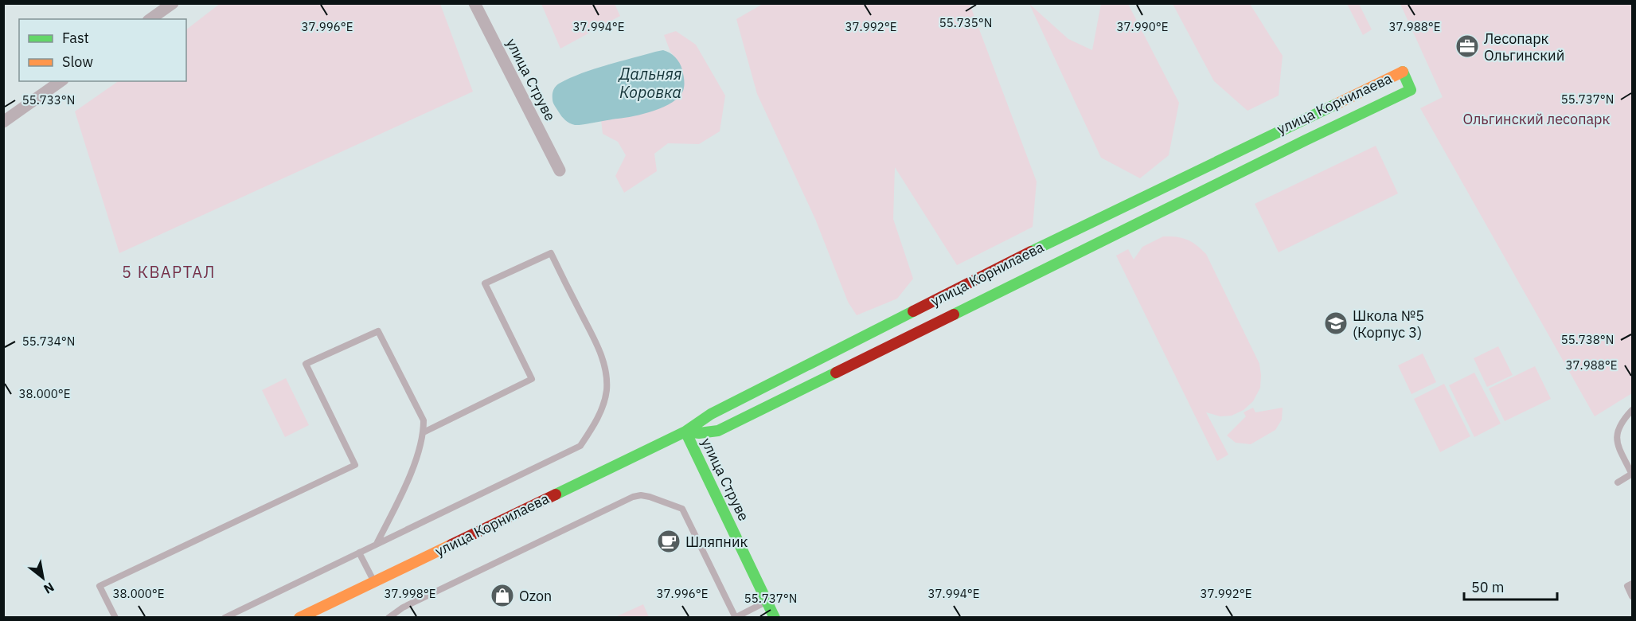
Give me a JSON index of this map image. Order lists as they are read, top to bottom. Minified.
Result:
{"streets":{"street":["улица Струве","улица Корнилаева"]},"crossings":[["улица Струве","улица Корнилаева"]],"districts":["5 КВАРТАЛ"],"water":["Дальняя Коровка"],"parks":["Ольгинский лесопарк"],"places":{"office":["Лесопарк Ольгинский"],"school or university":["Школа №5 (Корпус 3)"],"cafe":["Шляпник"],"shop":["Ozon"]},"legend":["Fast","Slow"],"scale_bar":"50 m","north":"bottom right","coordinates":["55.735°N","37.992°E","37.990°E","37.988°E","37.996°E","37.994°E","55.737°N","55.733°N","55.738°N","55.734°N","38.000°E","37.998°E"]}
